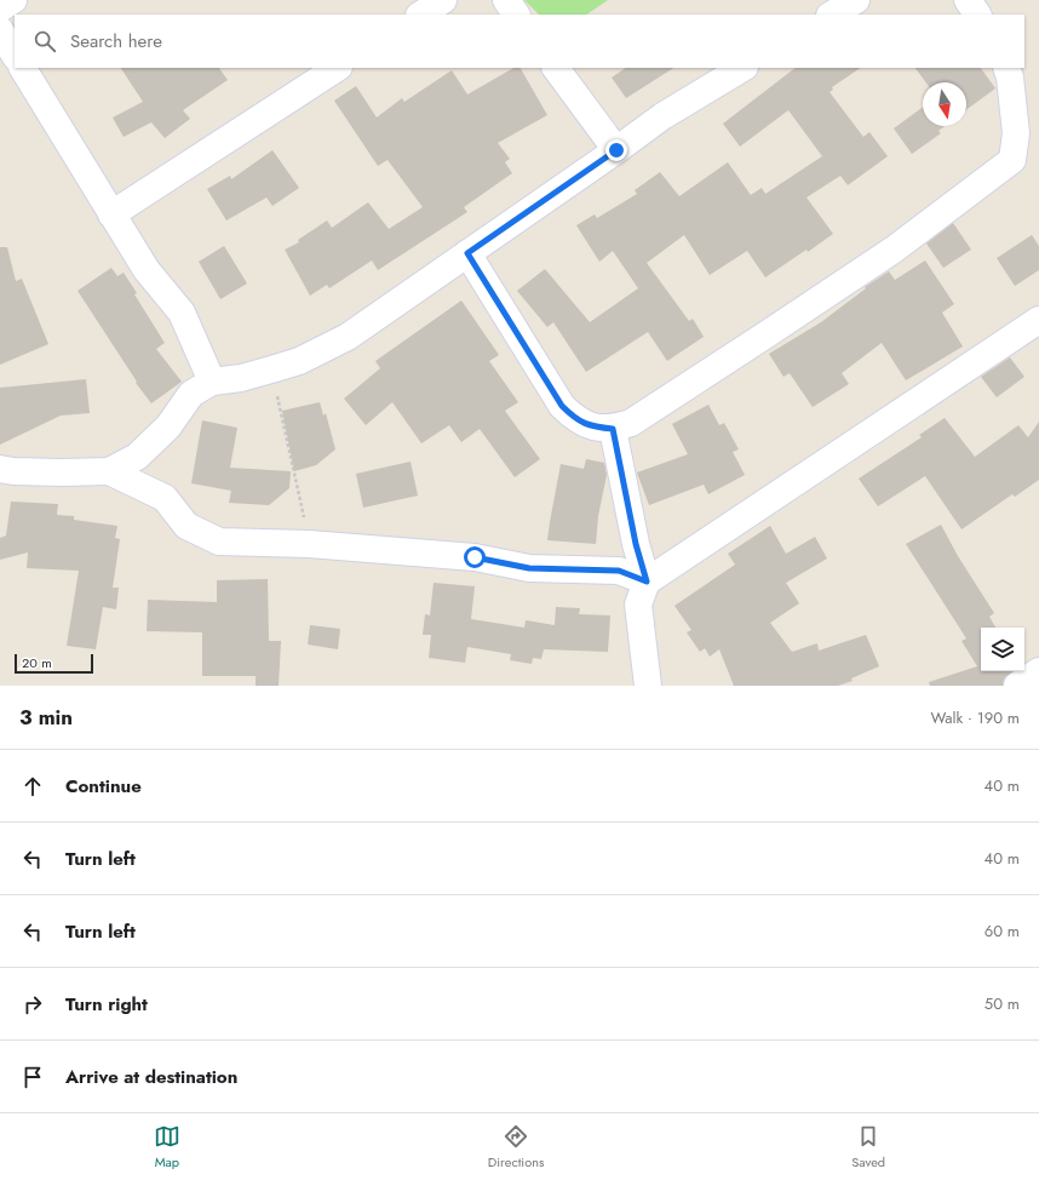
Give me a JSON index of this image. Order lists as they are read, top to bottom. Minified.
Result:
{"scale_bar":"20 m","north":"bottom","page":{"search":"Search here","scale":"20 m","heading":["3 min","Walk · 190 m"],"list":[["Continue","40 m"],["Turn left","40 m"],["Turn left","60 m"],["Turn right","50 m"],"Arrive at destination"],"nav":["Map","Directions","Saved"]}}
